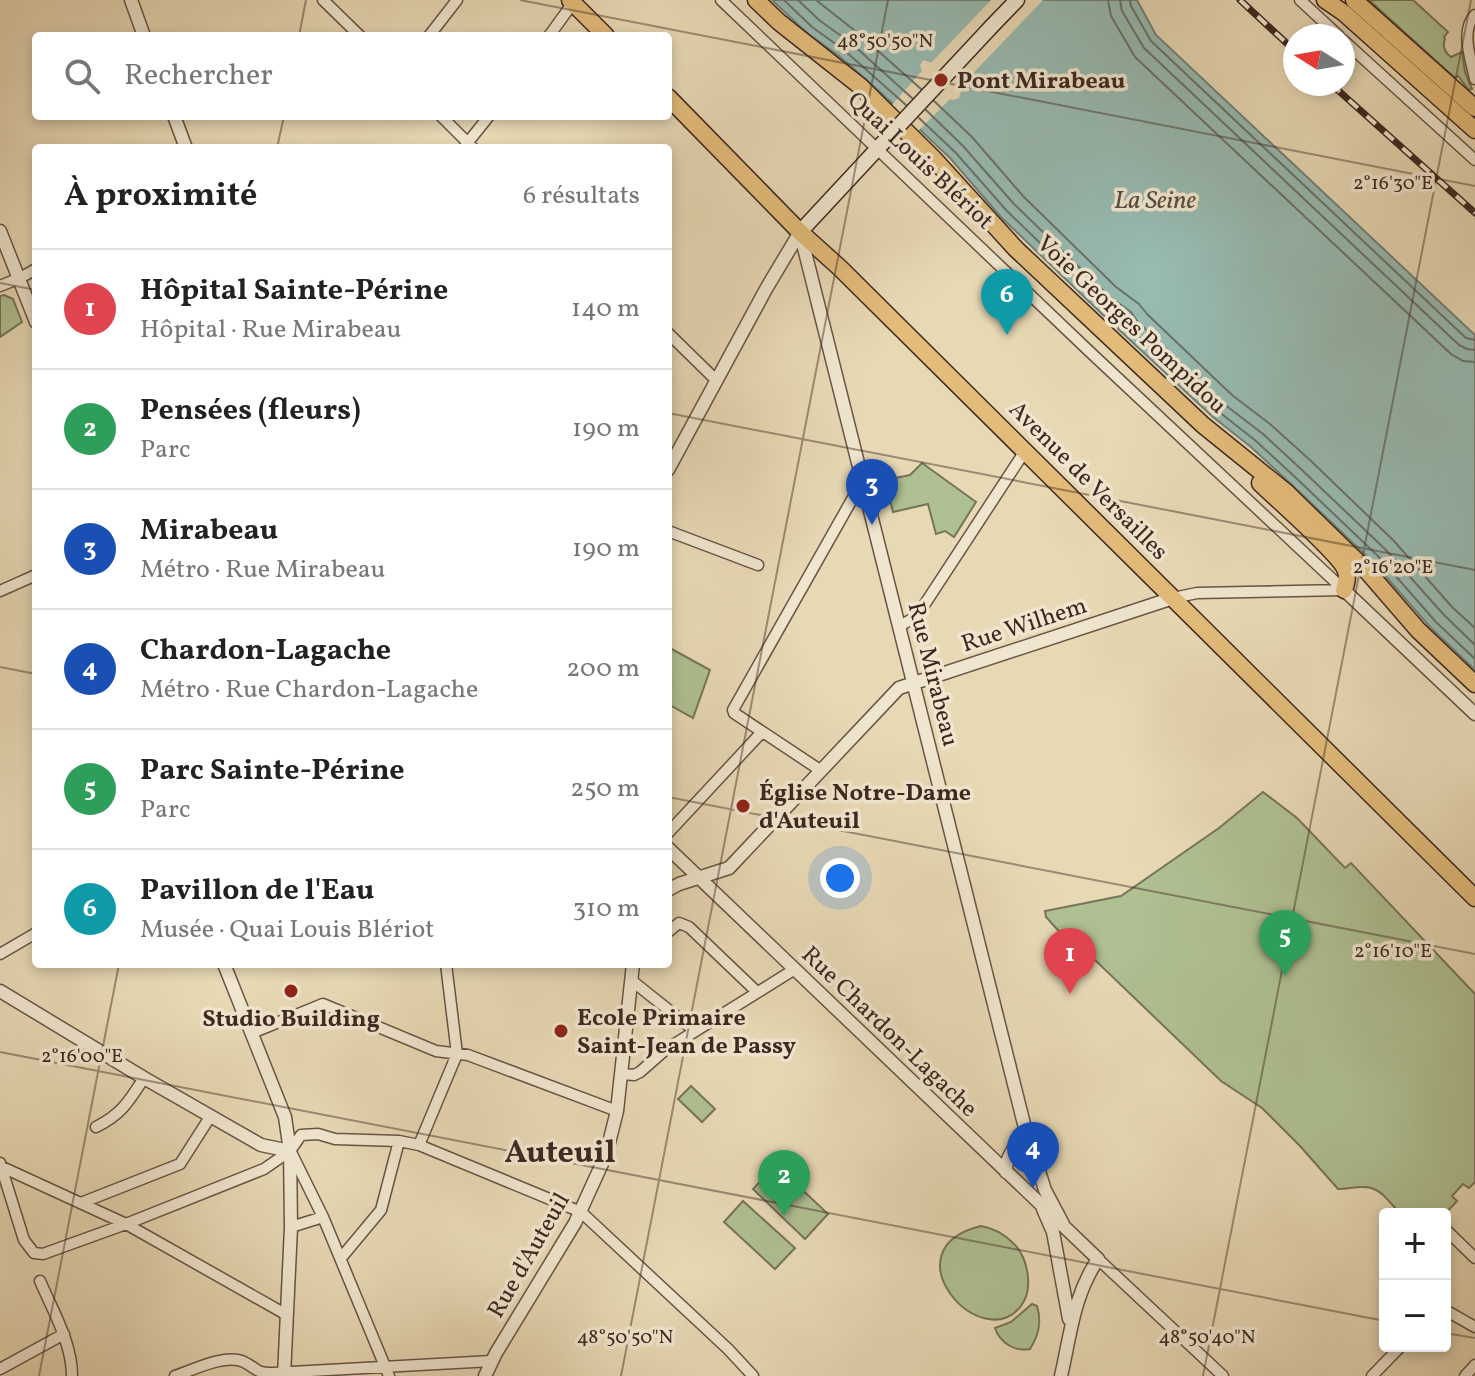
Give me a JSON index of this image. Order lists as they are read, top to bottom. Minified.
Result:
{"streets":{"main road":["Voie Georges Pompidou","Avenue de Versailles"],"street":["Quai Louis Blériot","Rue Wilhem","Rue Mirabeau","Rue Chardon-Lagache","Rue d'Auteuil"]},"crossings":[["Quai Louis Blériot","Rue Wilhem"],["Avenue de Versailles","Rue Wilhem"],["Avenue de Versailles","Rue Mirabeau"],["Rue Wilhem","Rue Mirabeau"],["Rue Wilhem","Rue Chardon-Lagache"],["Rue Mirabeau","Rue Chardon-Lagache"]],"districts":["Auteuil"],"water":["La Seine"],"places":["Pont Mirabeau","Église Notre-Dame d'Auteuil","Studio Building","Ecole Primaire Saint-Jean de Passy"],"north":"left","page":{"search":"Rechercher","heading":["À proximité","6 résultats"],"list":[{"mark":"1","name":"Hôpital Sainte-Périne","note":"Hôpital · Rue Mirabeau","value":"140 m"},{"mark":"2","name":"Pensées (fleurs)","note":"Parc","value":"190 m"},{"mark":"3","name":"Mirabeau","note":"Métro · Rue Mirabeau","value":"190 m"},{"mark":"4","name":"Chardon-Lagache","note":"Métro · Rue Chardon-Lagache","value":"200 m"},{"mark":"5","name":"Parc Sainte-Périne","note":"Parc","value":"250 m"},{"mark":"6","name":"Pavillon de l'Eau","note":"Musée · Quai Louis Blériot","value":"310 m"}],"pins":["6","3","5","1","4","2"],"map_buttons":["+","−"]},"coordinates":["48°50'50\"N","2°16'30\"E","2°16'20\"E","2°16'10\"E","2°16'00\"E","48°50'40\"N"]}
